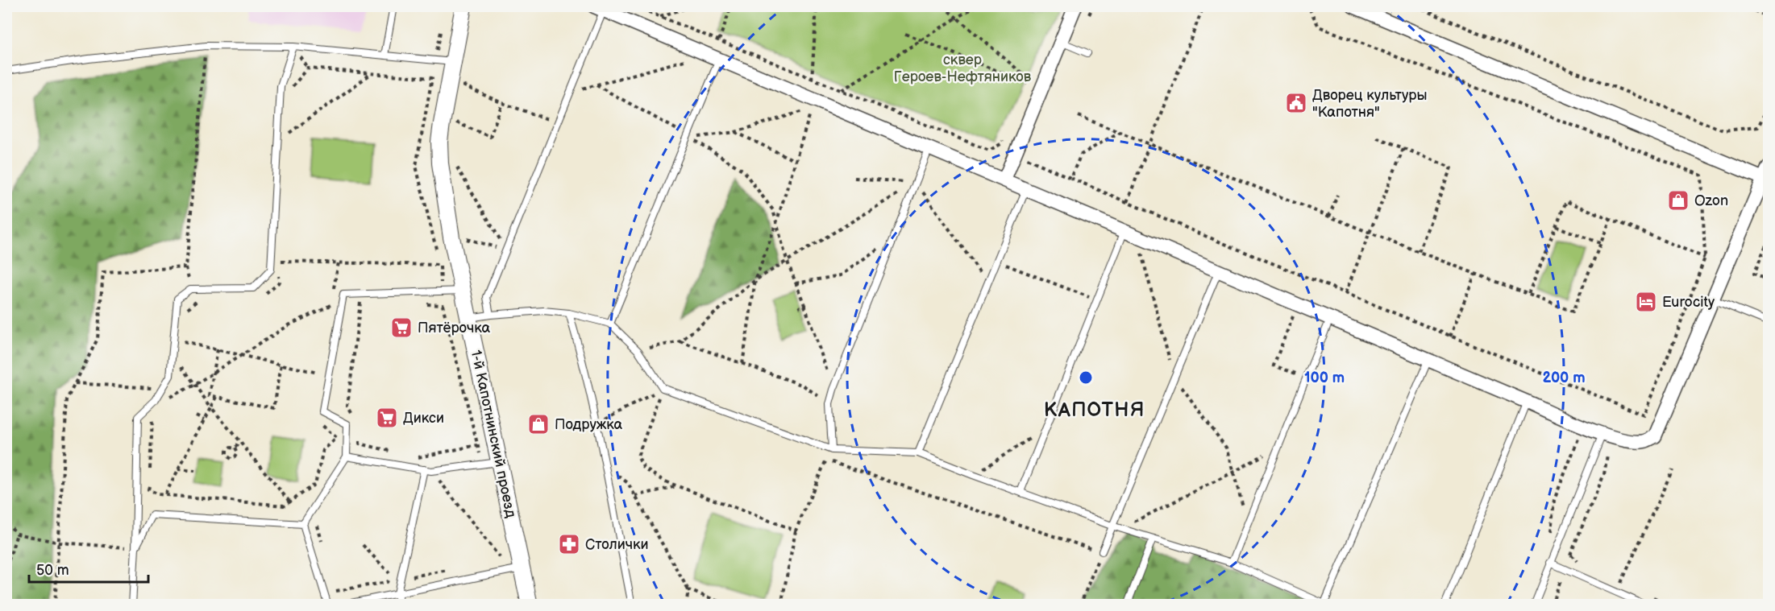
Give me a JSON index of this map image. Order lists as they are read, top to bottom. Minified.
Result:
{"streets":{"street":["1-й Капотнинский проезд"]},"districts":["КАПОТНЯ"],"parks":["сквер Героев-Нефтяников"],"places":{"public building":["Дворец культуры \"Капотня\""],"shop":["Ozon","Подружка"],"hotel":["Eurocity"],"supermarket":["Пятёрочка","Дикси"],"pharmacy":["Столички"]},"scale_bar":"50 m","rings":["100 m","200 m"]}
